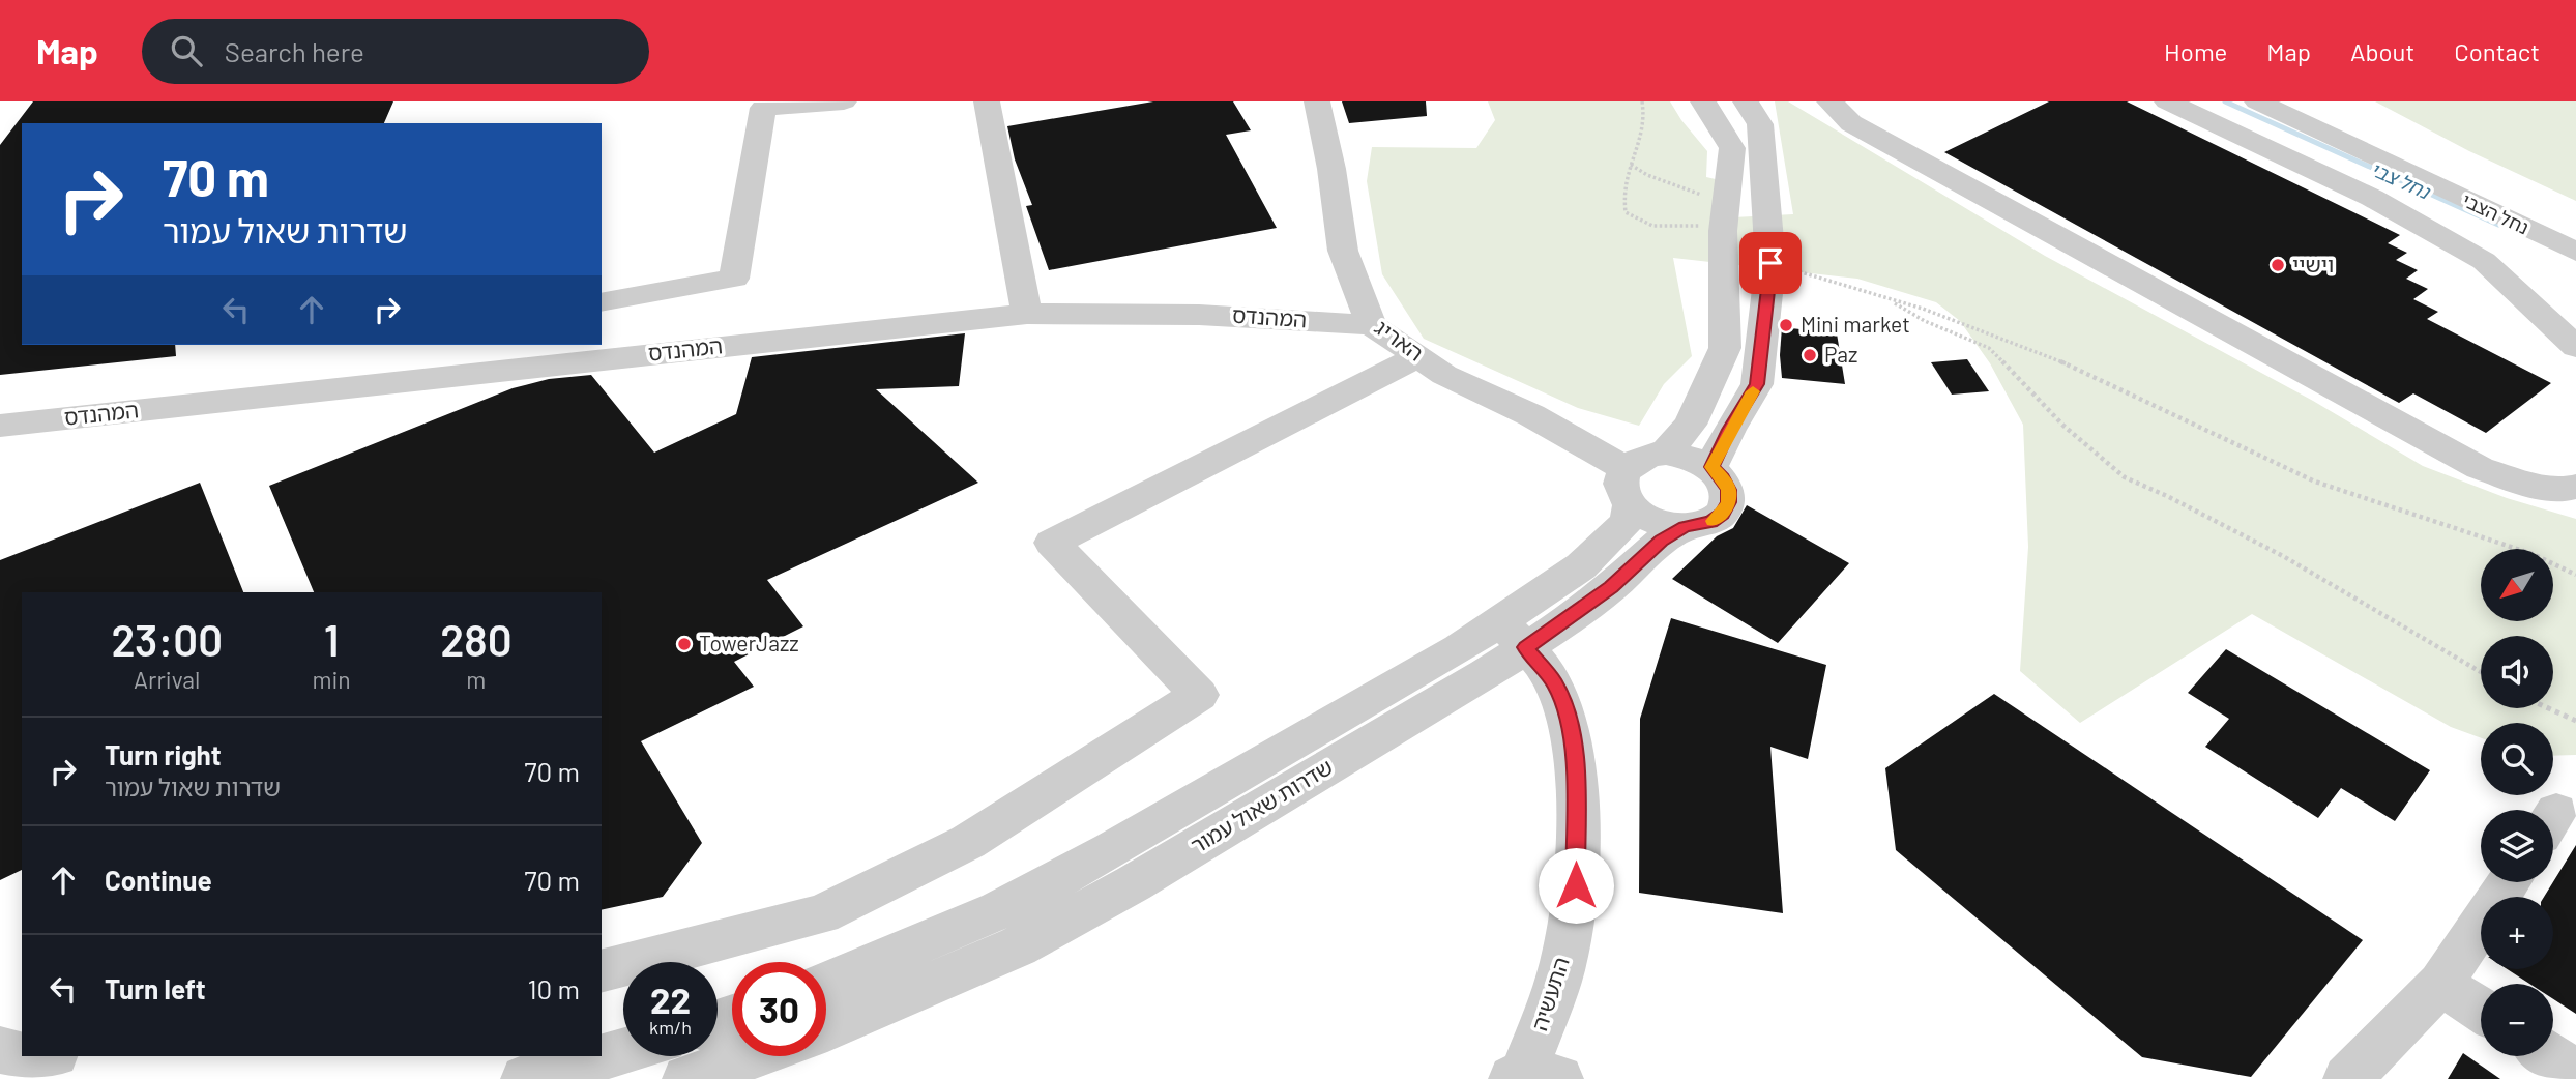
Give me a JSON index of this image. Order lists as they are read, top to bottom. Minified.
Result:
{"streets":{"street":["נחל הצבי","המהנדס","האריג","שדרות שאול עמור","התעשיה"]},"crossings":[["המהנדס","האריג"],["האריג","שדרות שאול עמור"],["שדרות שאול עמור","התעשיה"]],"water":["נחל צבי"],"places":["וישיי","Mini market","Paz","TowerJazz"],"north":"bottom left","page":{"header":"Map","search":"Search here","nav":["Home","Map","About","Contact"],"turn":["70 m","שדרות שאול עמור"],"map_buttons":["+","−"],"eta":["23:00","Arrival","1","min","280","m"],"list":[{"name":"Turn right","note":"שדרות שאול עמור","value":"70 m"},{"name":"Continue","value":"70 m"},{"name":"Turn left","value":"10 m"}],"speed":"22 km/h","limit":"30"}}
